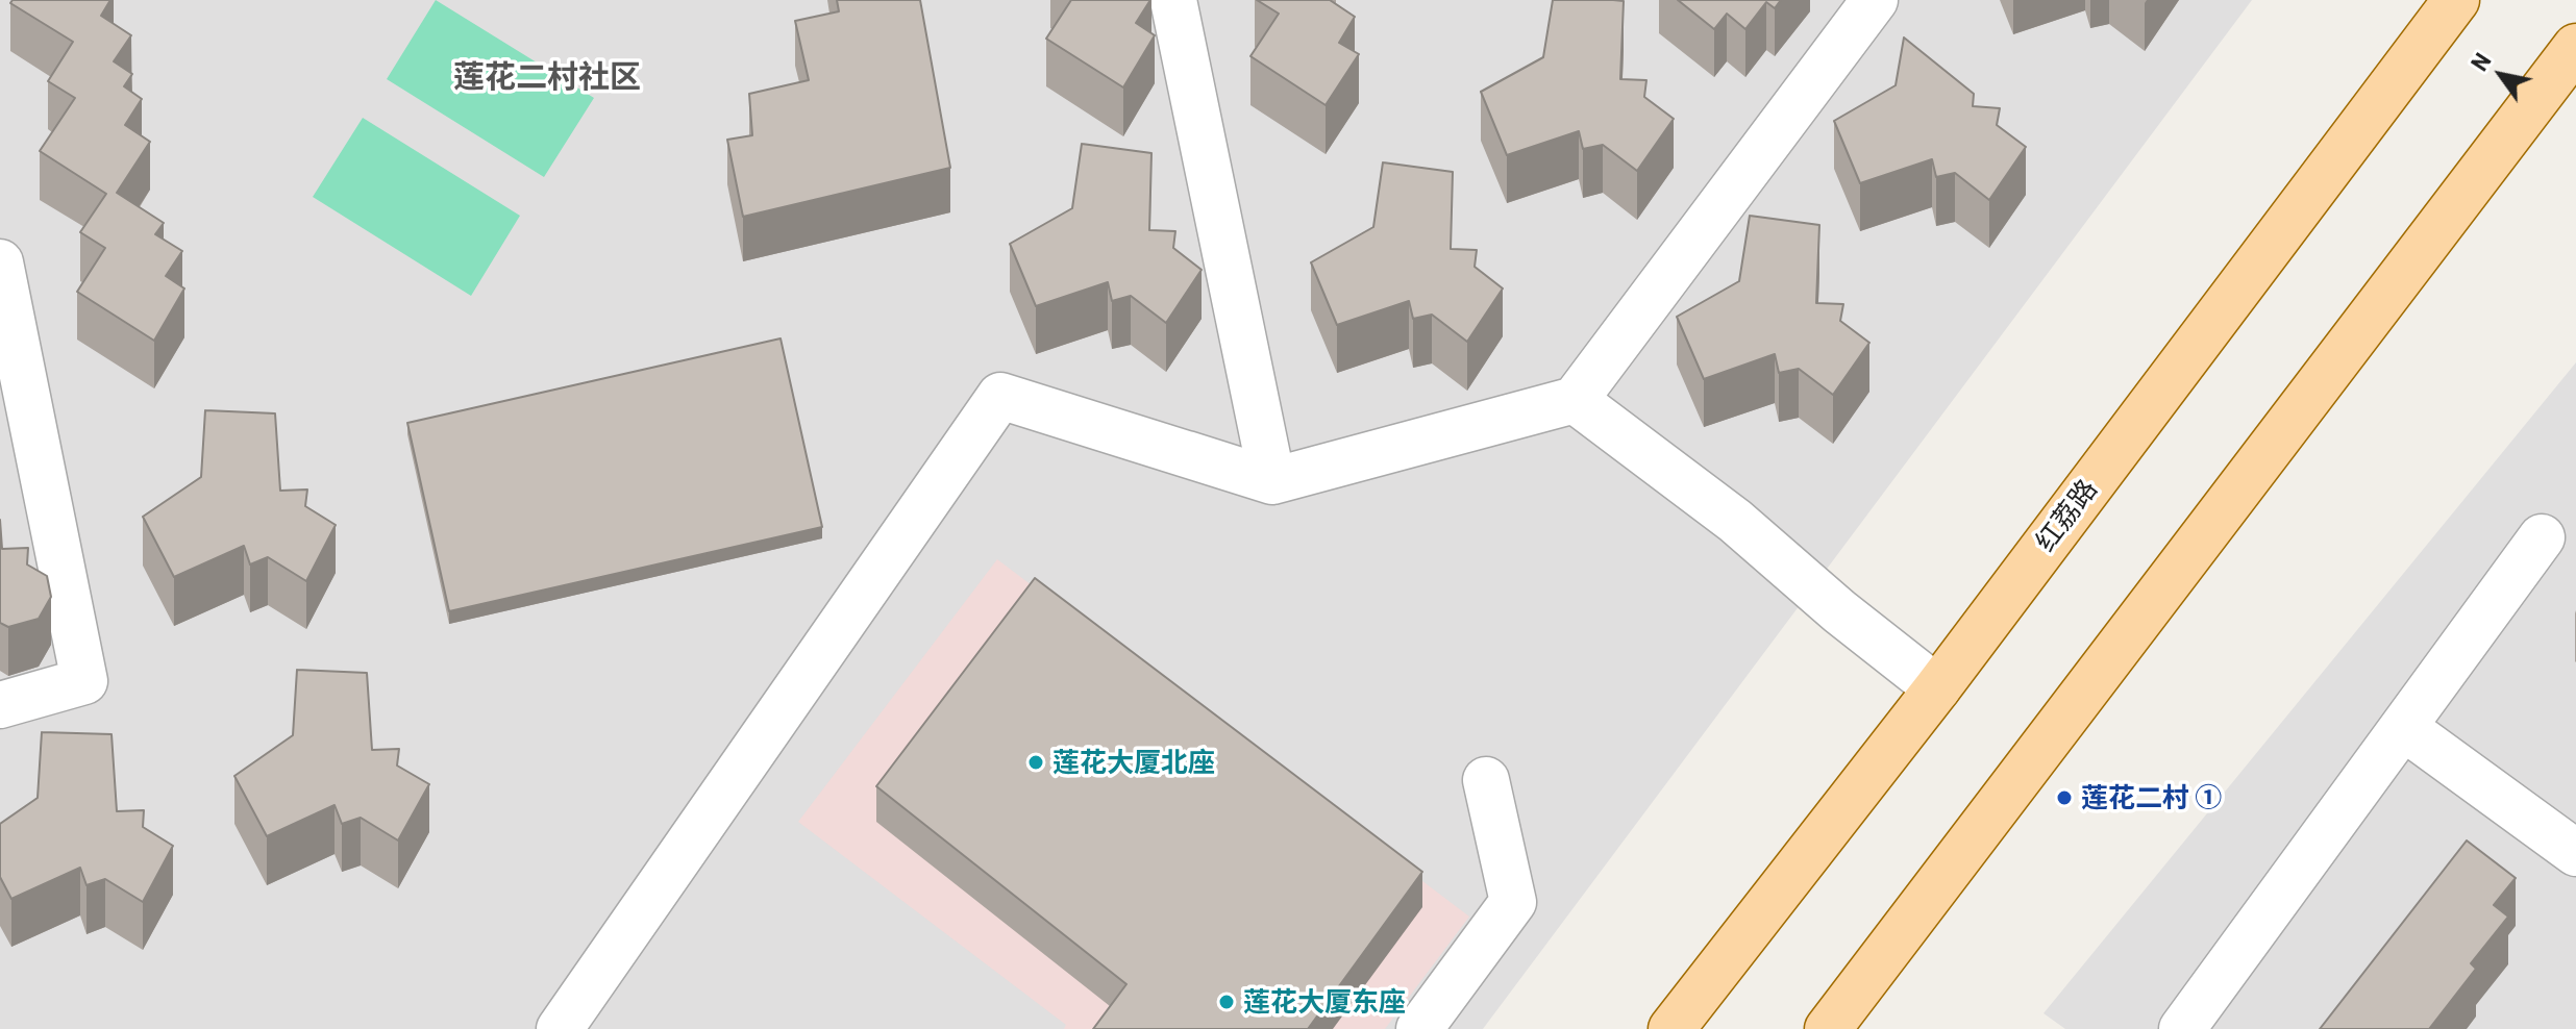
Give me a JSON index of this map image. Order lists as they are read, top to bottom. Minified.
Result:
{"streets":{"main road":["红荔路"]},"districts":["莲花二村社区"],"places":["莲花大厦北座","莲花二村 ①","莲花大厦东座"],"north":"top left"}
